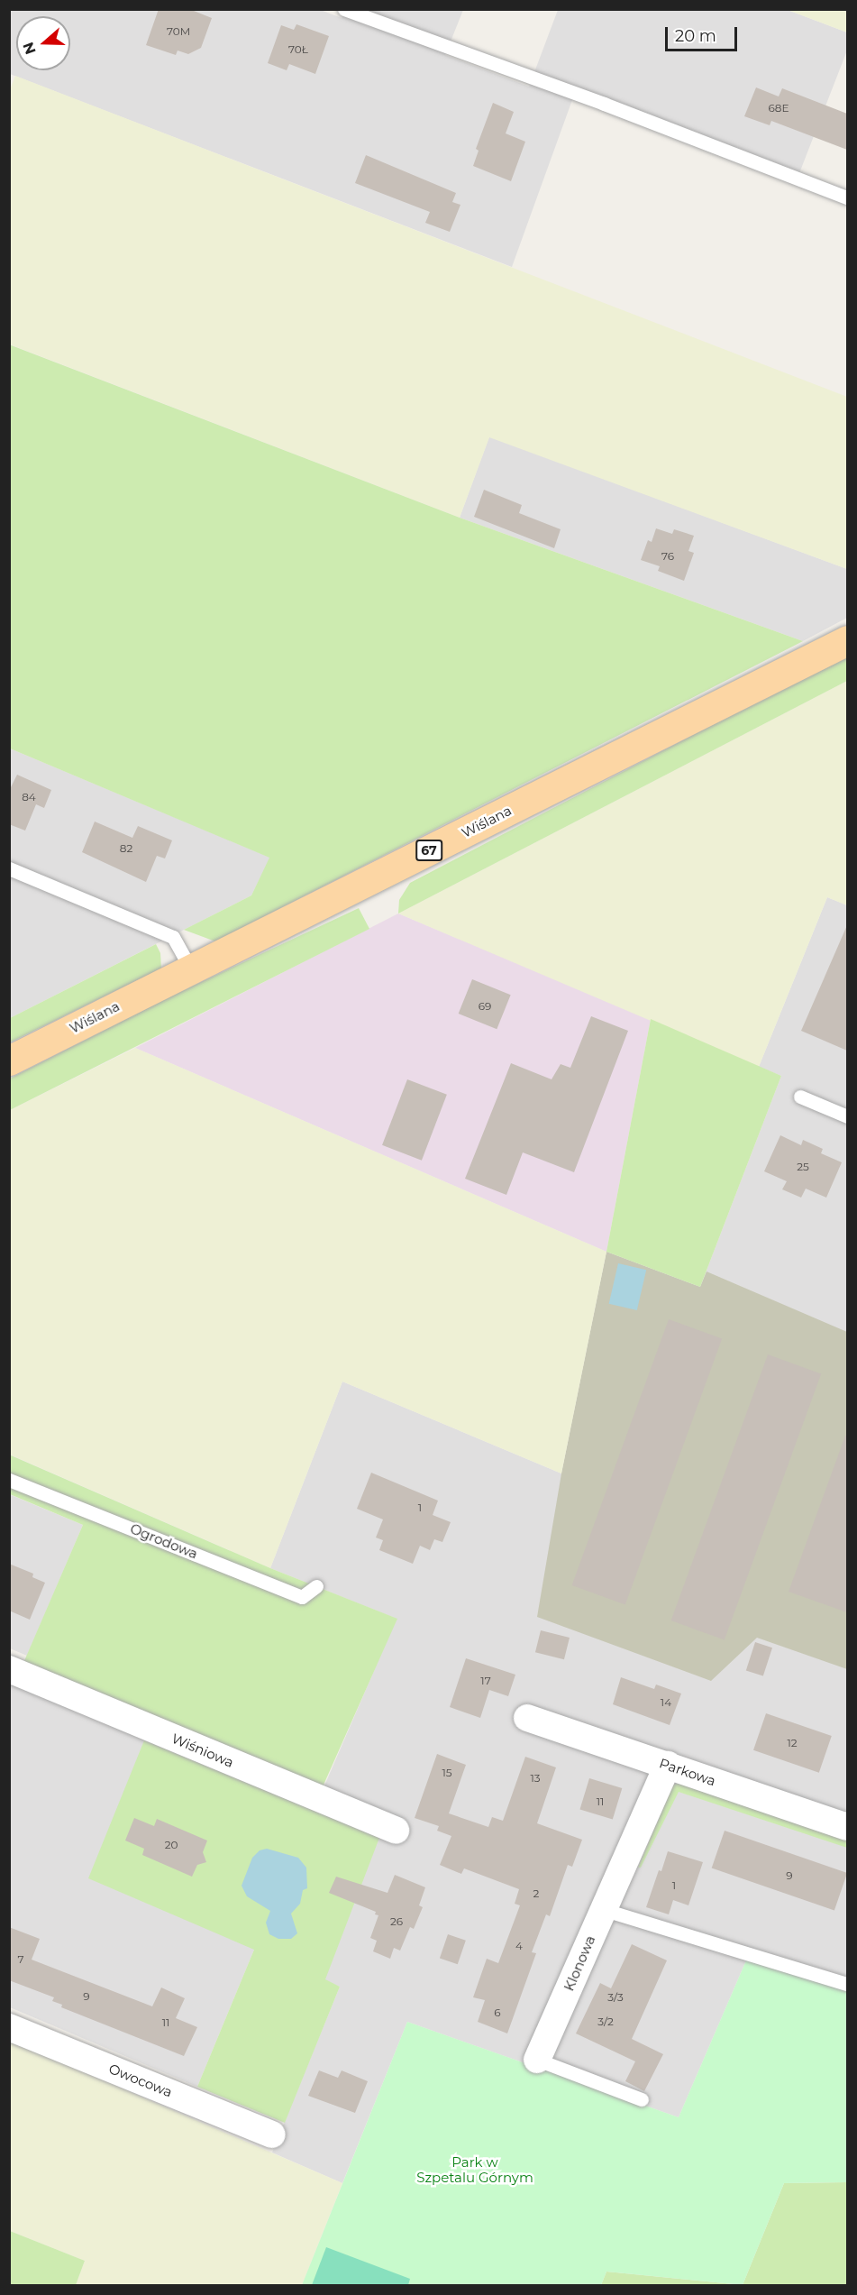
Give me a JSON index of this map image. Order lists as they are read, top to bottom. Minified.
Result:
{"streets":{"main road":["Wiślana","67"],"street":["Wiśniowa","Parkowa","Klonowa","Owocowa"],"lane":["Ogrodowa"]},"crossings":[["Parkowa","Klonowa"]],"parks":["Park w Szpetalu Górnym"],"house_numbers":["70M","70Ł","68E","76","84","82","69","25","1","17","14","12","15","13","11","20","9","1","2","26","4","7","9","3/3","6","3/2","11"],"scale_bar":"20 m","north":"left"}
